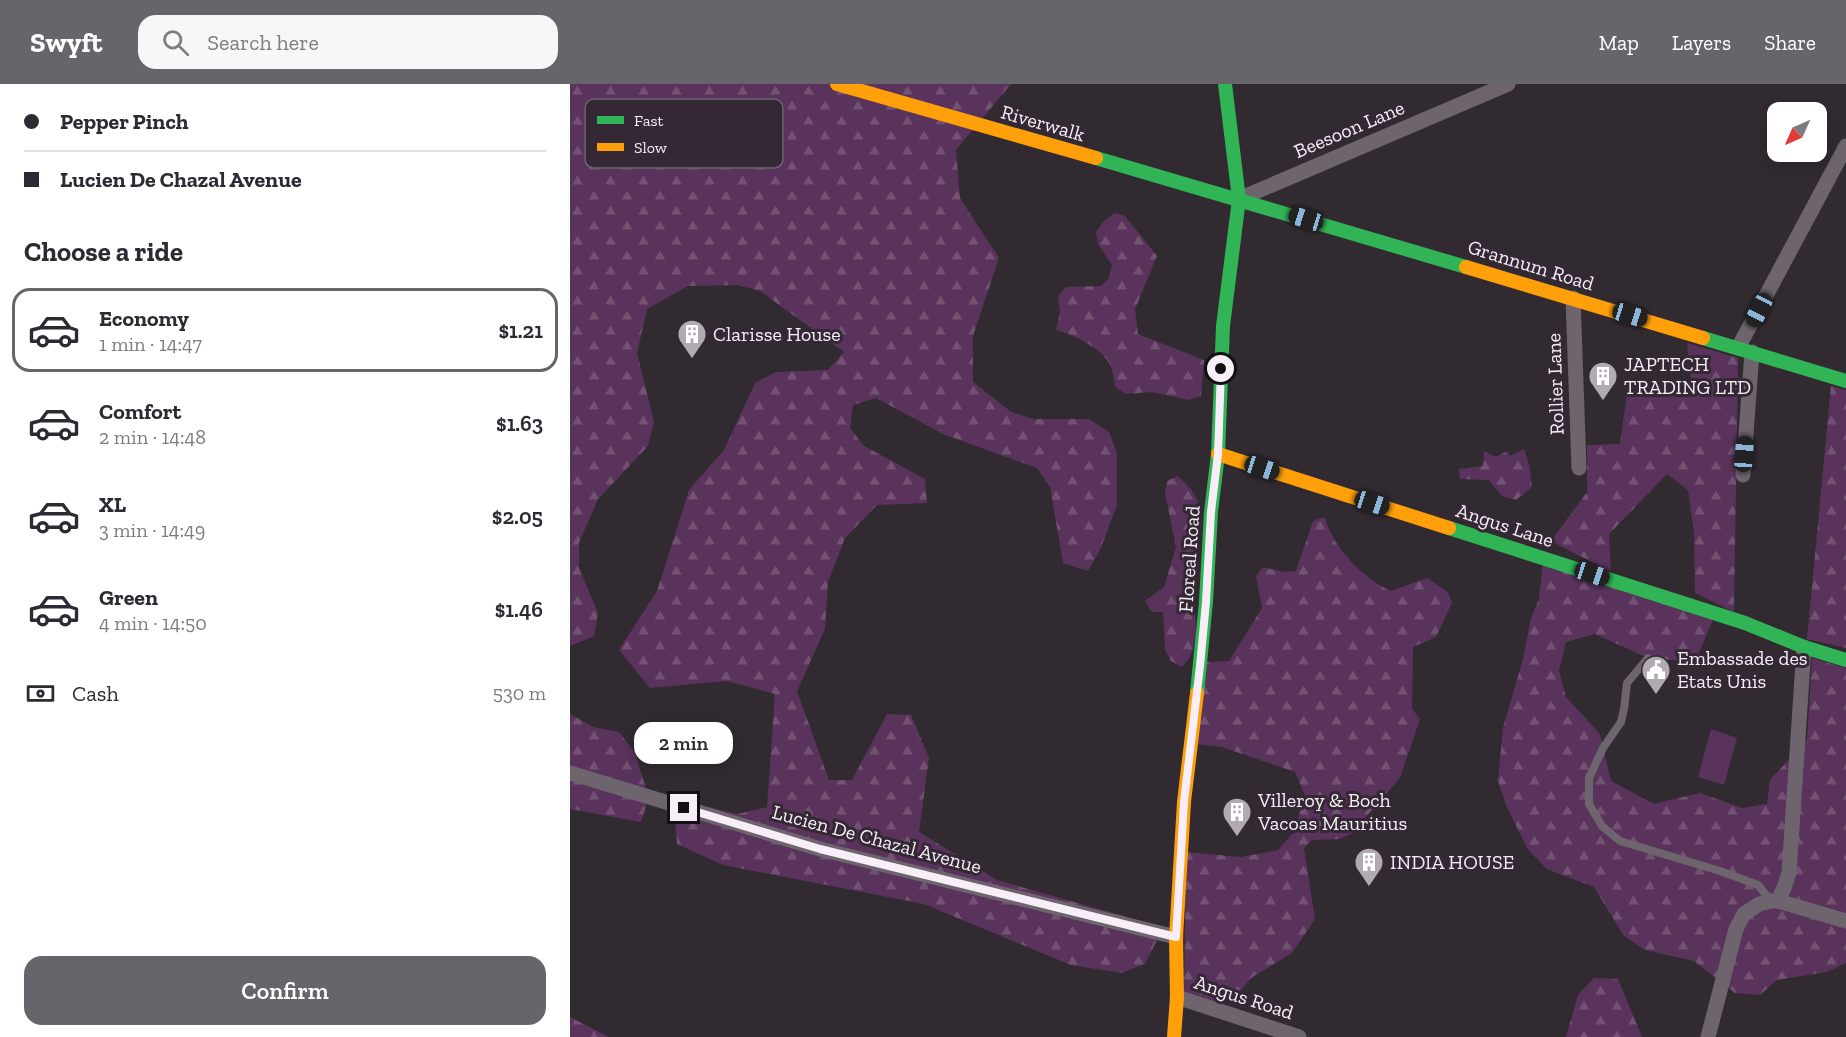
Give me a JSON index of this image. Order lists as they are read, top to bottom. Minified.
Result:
{"streets":{"street":["Riverwalk","Beesoon Lane","Grannum Road","Rollier Lane","Angus Lane","Floreal Road","Lucien De Chazal Avenue","Angus Road"]},"crossings":[["Riverwalk","Beesoon Lane"],["Riverwalk","Grannum Road"],["Riverwalk","Floreal Road"],["Beesoon Lane","Grannum Road"],["Beesoon Lane","Floreal Road"],["Grannum Road","Rollier Lane"],["Grannum Road","Floreal Road"],["Angus Lane","Floreal Road"],["Floreal Road","Lucien De Chazal Avenue"],["Floreal Road","Angus Road"]],"places":{"building":["Clarisse House","JAPTECH TRADING LTD","Villeroy & Boch Vacoas Mauritius","INDIA HOUSE"],"public building":["Embassade des Etats Unis"]},"legend":["Fast","Slow"],"north":"bottom left","page":{"header":"Swyft","search":"Search here","nav":["Map","Layers","Share"],"banner":["Pepper Pinch","Lucien De Chazal Avenue"],"heading":"Choose a ride","list":[{"name":"Economy","note":"1 min · 14:47","value":"$1.21"},{"name":"Comfort","note":"2 min · 14:48","value":"$1.63"},{"name":"XL","note":"3 min · 14:49","value":"$2.05"},{"name":"Green","note":"4 min · 14:50","value":"$1.46"}],"pay":["Cash","530 m"],"bubble":"2 min","buttons":"Confirm"}}
